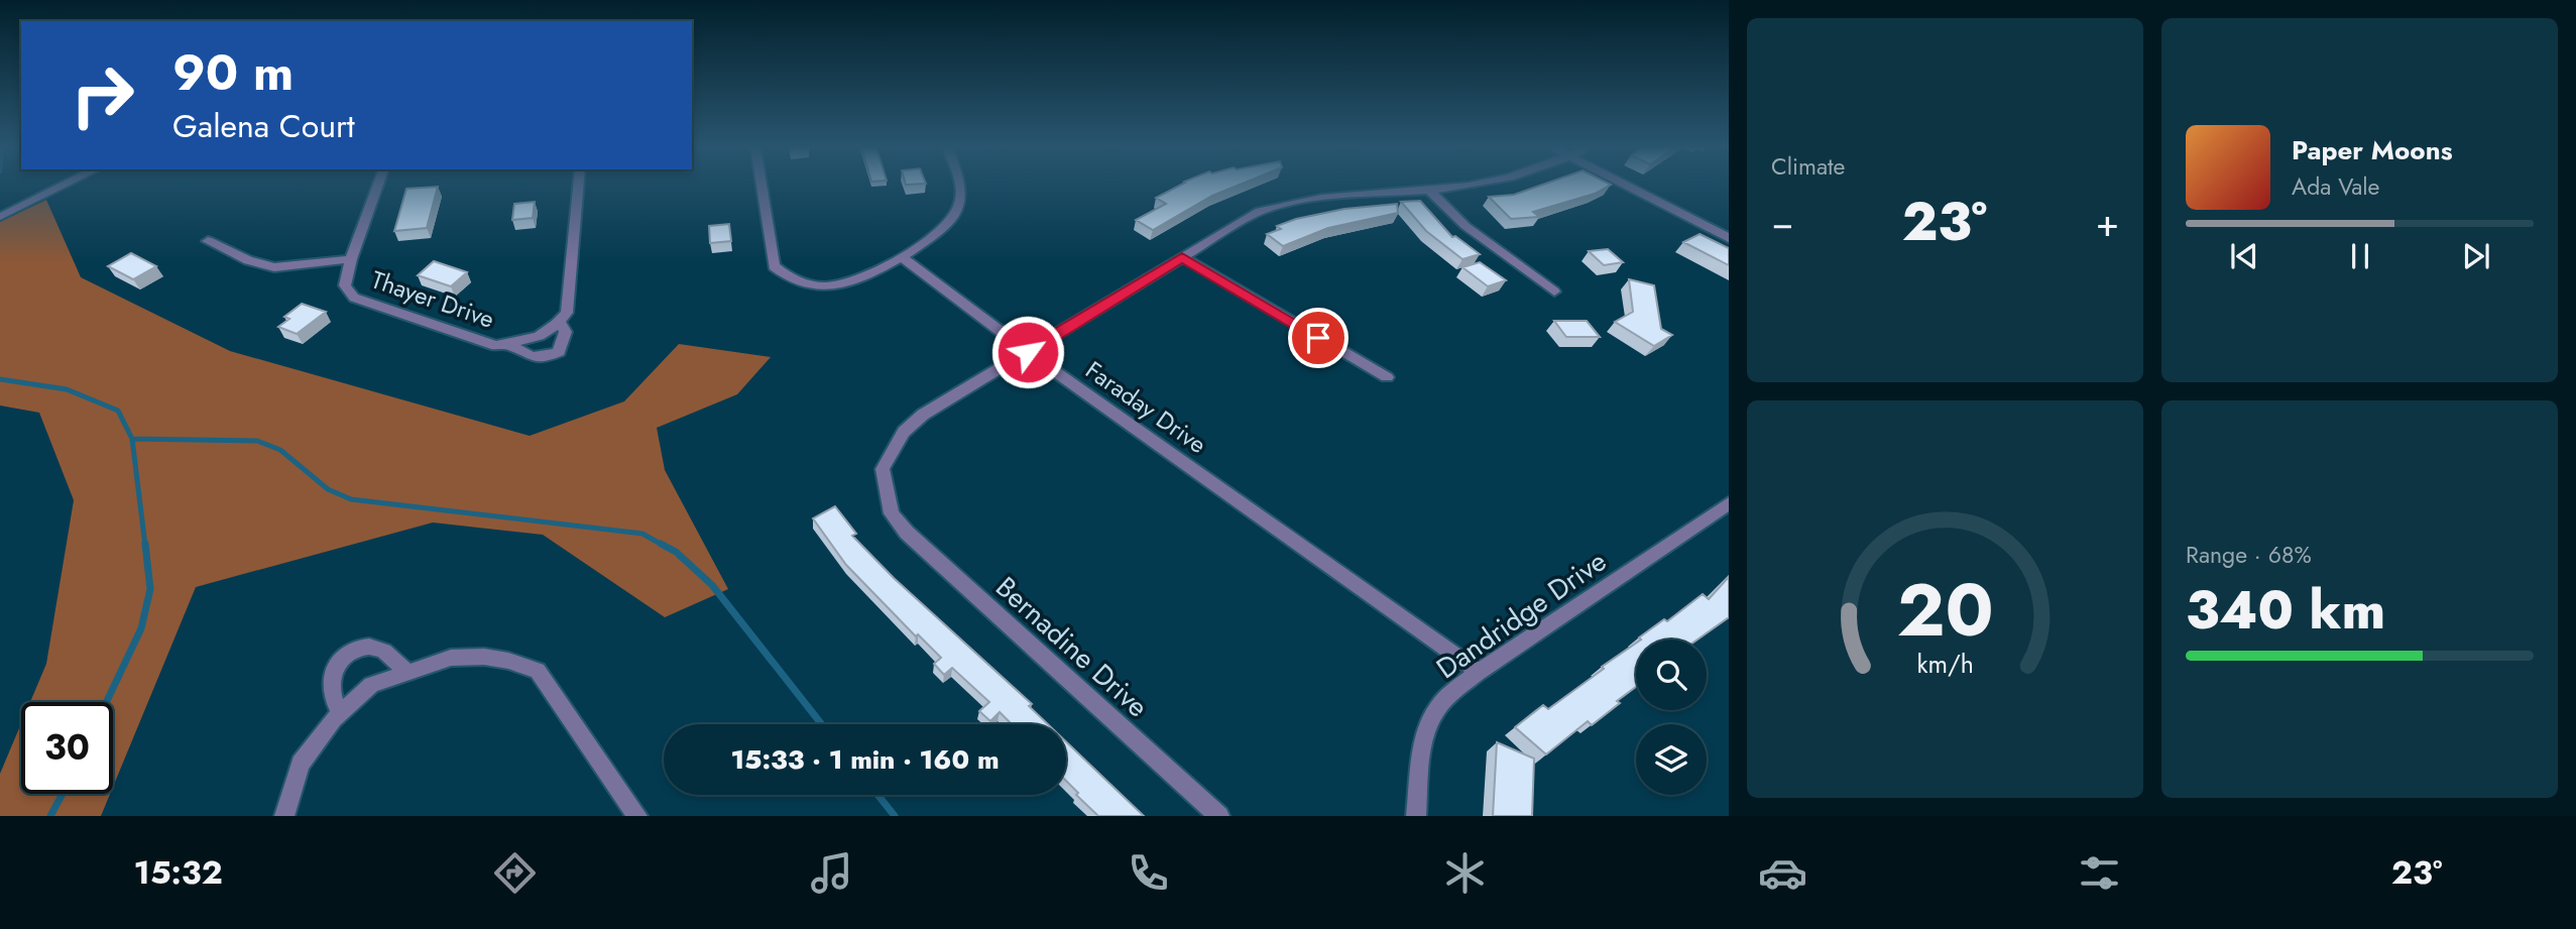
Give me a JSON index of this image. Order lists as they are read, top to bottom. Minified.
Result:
{"streets":{"street":["Thayer Drive","Faraday Drive","Dandridge Drive","Bernadine Drive"]},"crossings":[["Faraday Drive","Dandridge Drive"],["Faraday Drive","Bernadine Drive"]],"page":{"tile":["Climate",["Range · 68%","340 km"]],"turn":["90 m","Galena Court"],"song":["Paper Moons","Ada Vale"],"heat":["−","23°","+"],"limit":"30","trip":"15:33 · 1 min · 160 m","tabs":["15:32","23°"],"gauge":["20","km/h"]}}
